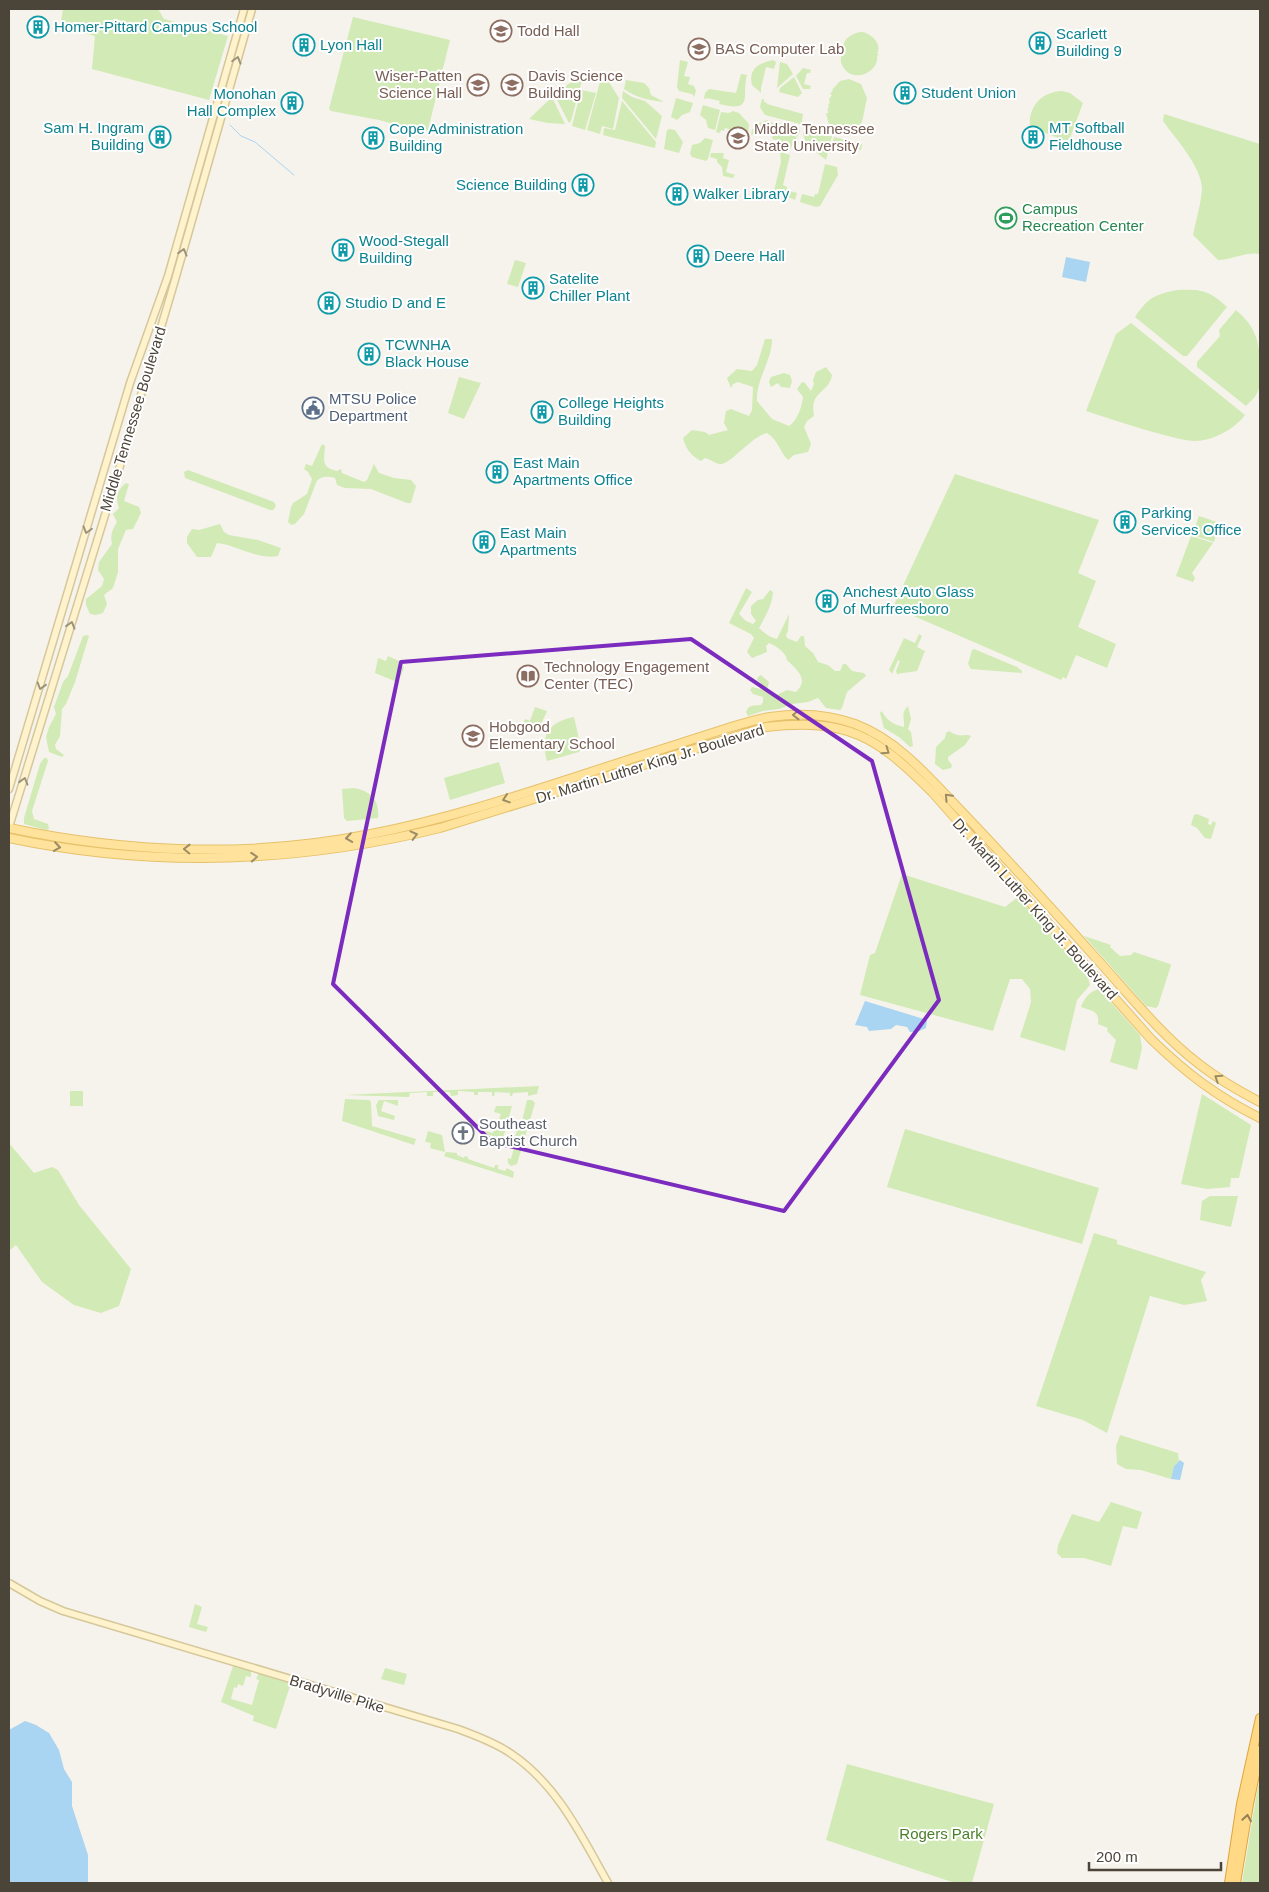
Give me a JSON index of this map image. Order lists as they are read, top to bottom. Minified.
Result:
{"streets":{"main road":["Middle Tennessee Boulevard","Dr. Martin Luther King Jr. Boulevard","Bradyville Pike"]},"crossings":[["Middle Tennessee Boulevard","Dr. Martin Luther King Jr. Boulevard"]],"parks":["Rogers Park"],"places":{"building":["Homer-Pittard Campus School","Scarlett Building 9","Lyon Hall","Student Union","Monohan Hall Complex","Sam H. Ingram Building","MT Softball Fieldhouse","Cope Administration Building","Science Building","Walker Library","Wood-Stegall Building","Deere Hall","Satelite Chiller Plant","Studio D and E","TCWNHA Black House","College Heights Building","East Main Apartments Office","Parking Services Office","East Main Apartments","Anchest Auto Glass of Murfreesboro"],"school or university":["Todd Hall","BAS Computer Lab","Wiser-Patten Science Hall","Davis Science Building","Middle Tennessee State University","Hobgood Elementary School"],"sports":["Campus Recreation Center"],"public building":["MTSU Police Department"],"library":["Technology Engagement Center (TEC)"],"church":["Southeast Baptist Church"]},"scale_bar":"200 m"}
